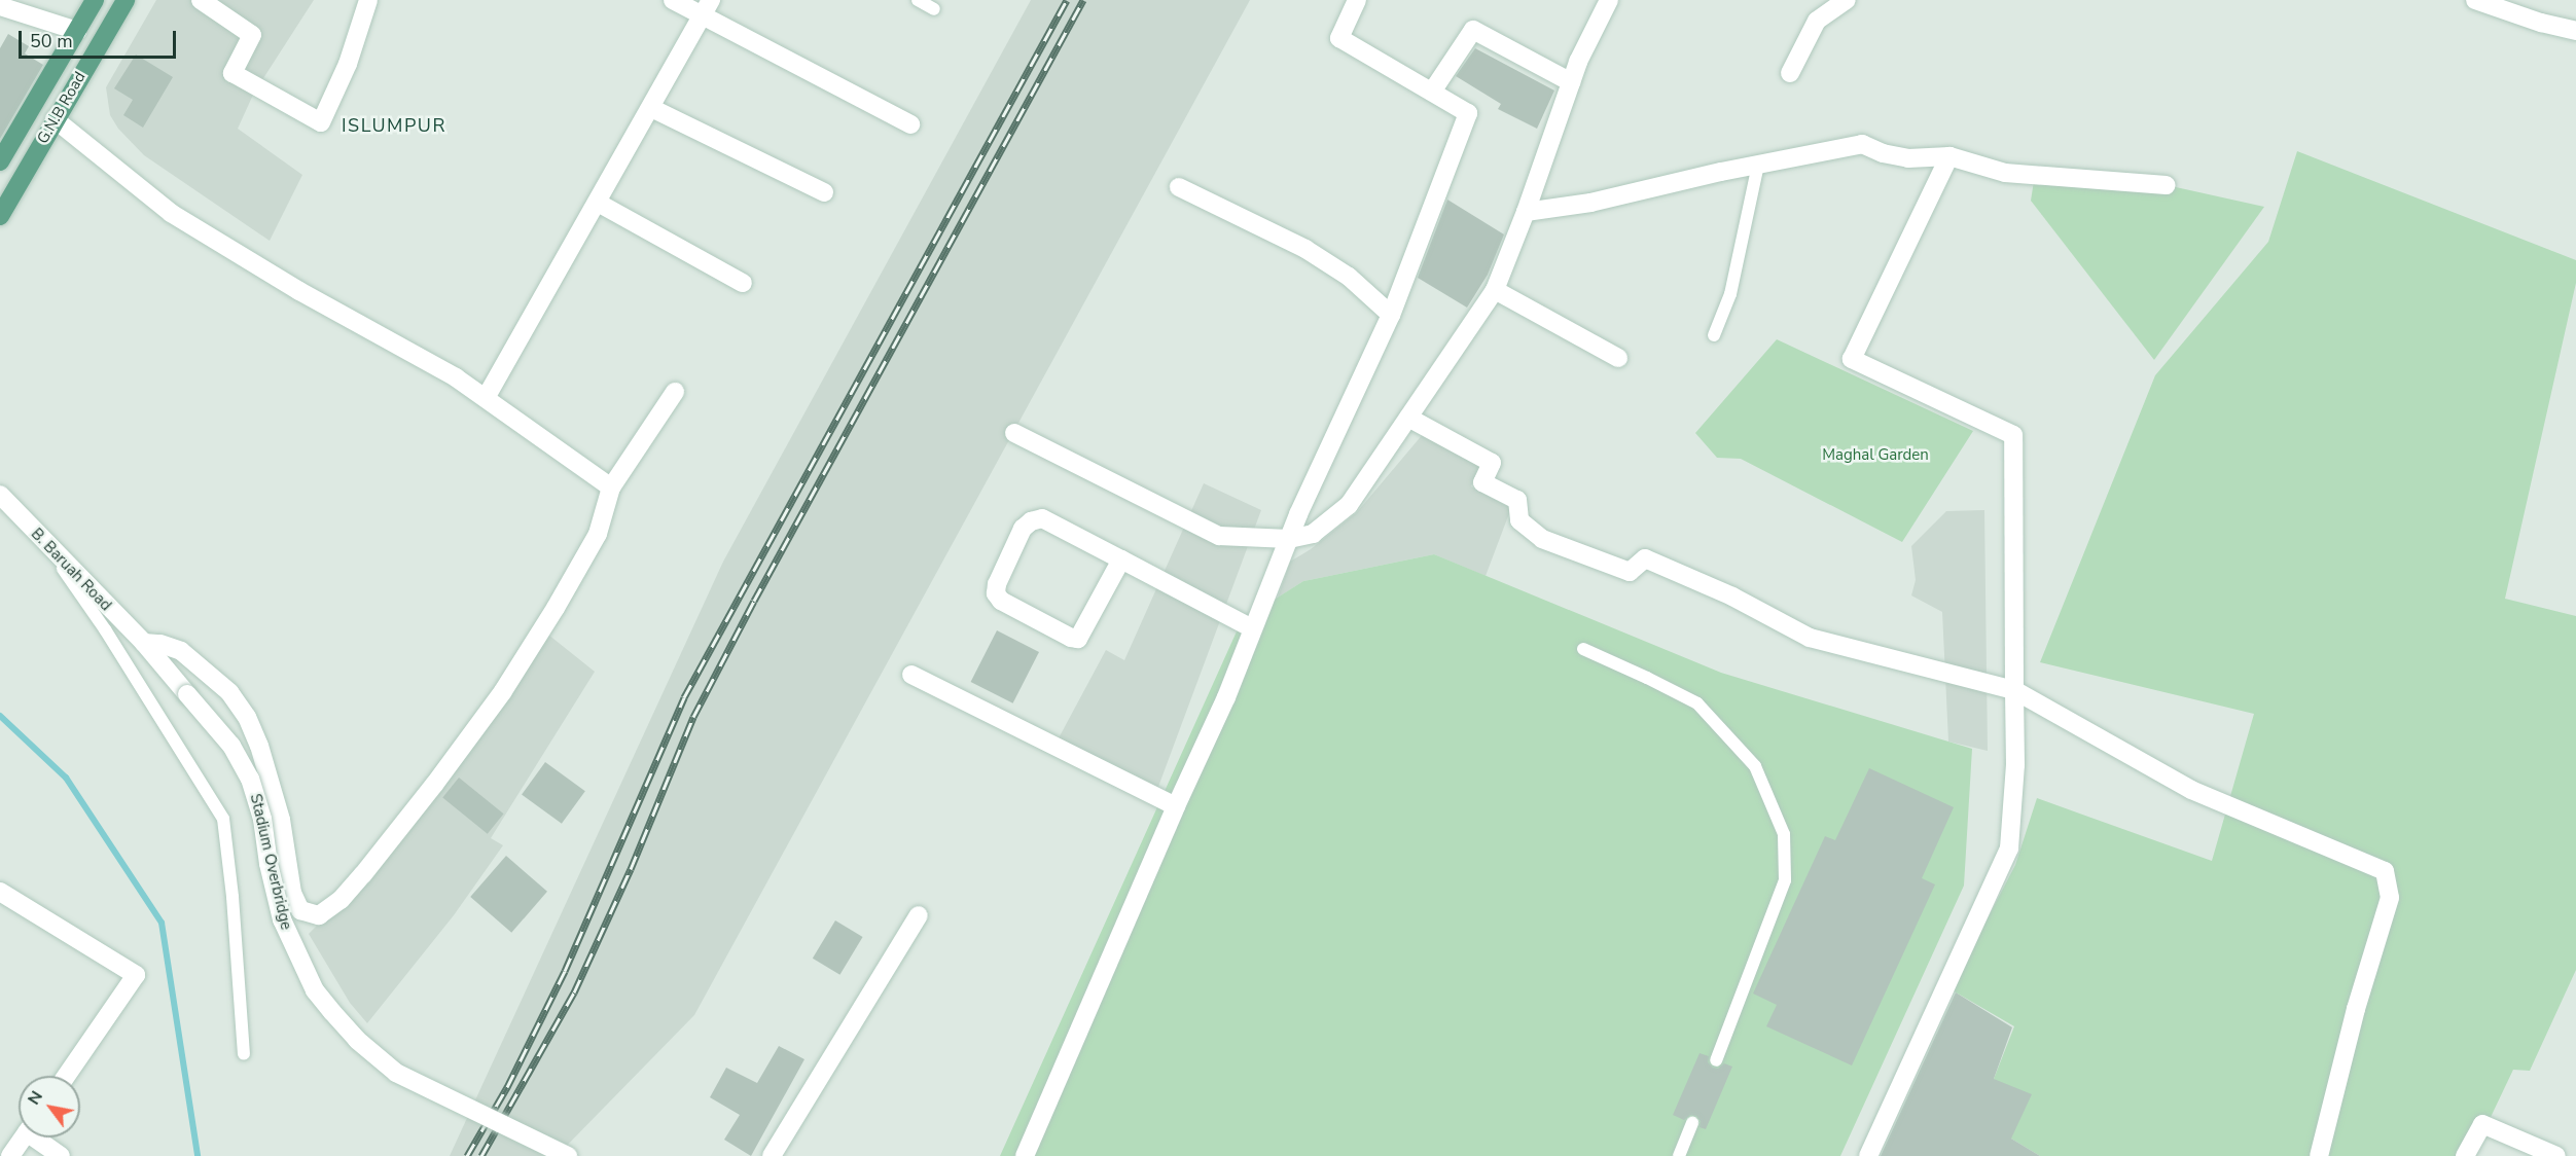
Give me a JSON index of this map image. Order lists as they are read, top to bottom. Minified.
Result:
{"streets":{"main road":["G.N.B Road"],"street":["B. Baruah Road","Stadium Overbridge"]},"crossings":[["B. Baruah Road","Stadium Overbridge"]],"districts":["ISLUMPUR"],"parks":["Maghal Garden"],"scale_bar":"50 m","north":"top left"}
